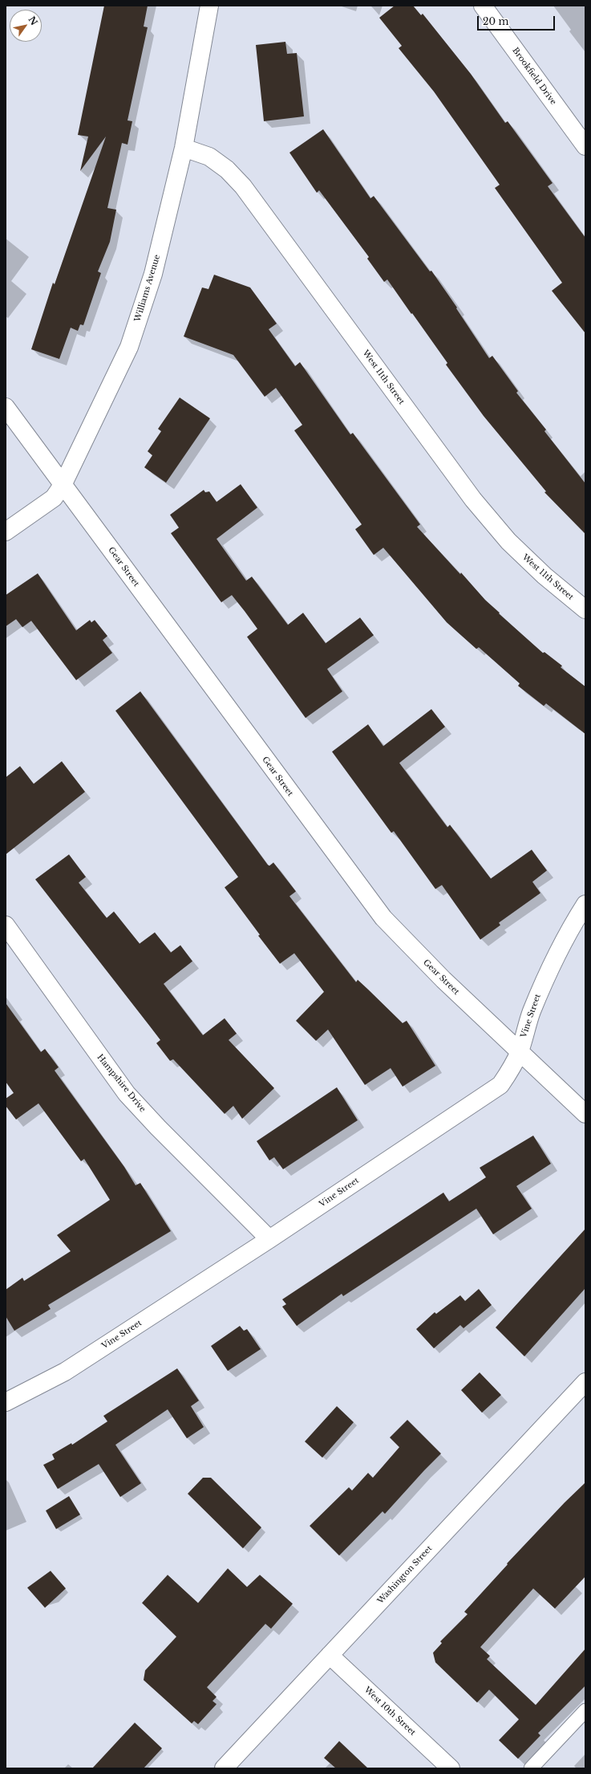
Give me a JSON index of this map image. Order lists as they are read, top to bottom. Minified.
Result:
{"streets":{"street":["Brookfield Drive","Williams Avenue","West 11th Street","Gear Street","Vine Street","Hampshire Drive","Washington Street","West 10th Street"]},"crossings":[["Williams Avenue","West 11th Street"],["Williams Avenue","Gear Street"],["Gear Street","Vine Street"],["Vine Street","Hampshire Drive"],["Washington Street","West 10th Street"]],"scale_bar":"20 m","north":"top right"}
